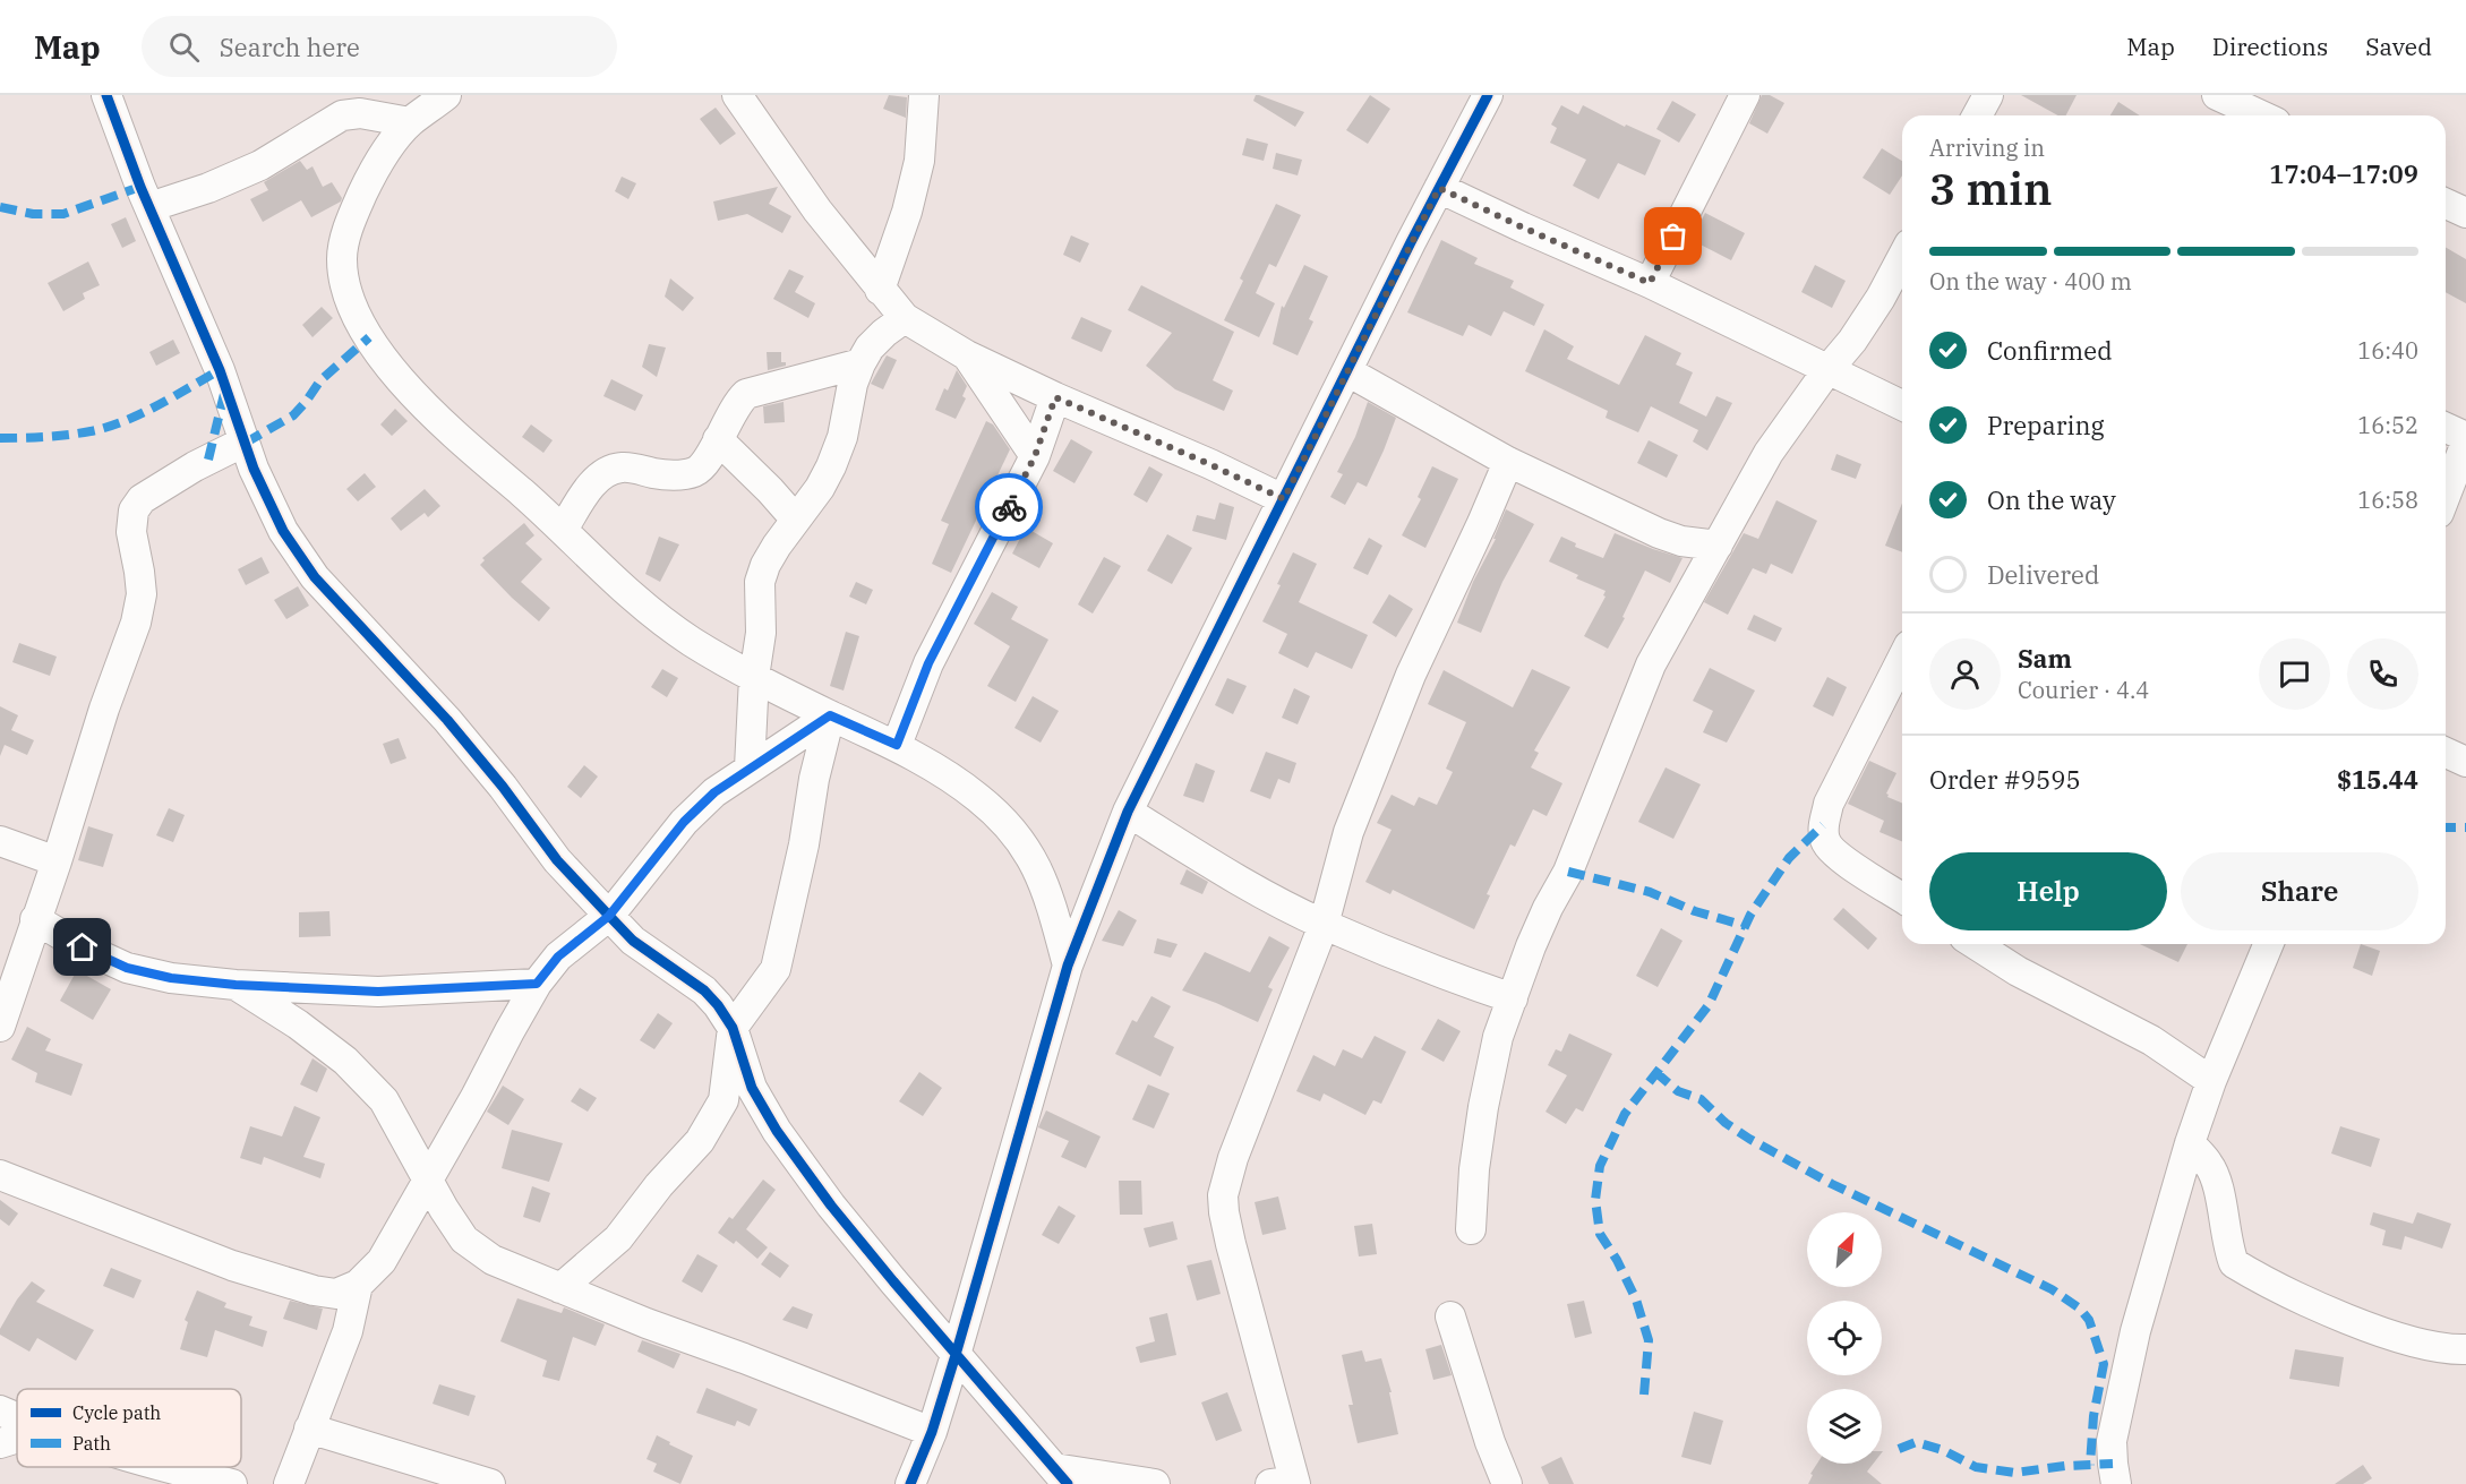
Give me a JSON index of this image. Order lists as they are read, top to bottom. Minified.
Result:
{"legend":["Cycle path","Path"],"north":"top right","page":{"header":"Map","search":"Search here","nav":["Map","Directions","Saved"],"heading":["3 min","Arriving in","17:04–17:09"],"panel":["Sam","Courier · 4.4","Order #9595","$15.44"],"bar":"On the way · 400 m","list":[["Confirmed","16:40"],["Preparing","16:52"],["On the way","16:58"],"Delivered"],"buttons":["Help","Share"]}}
